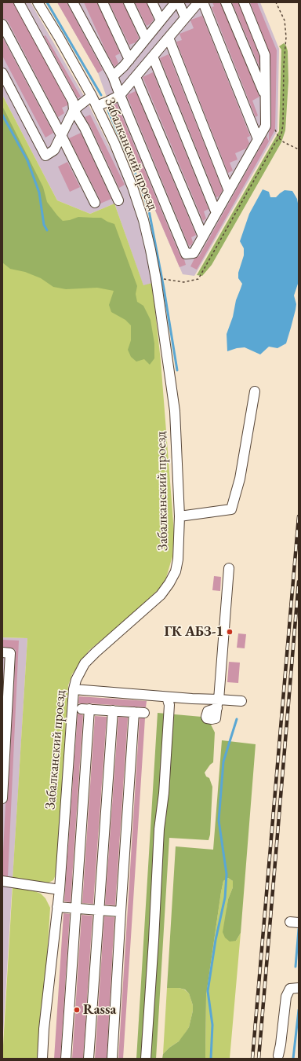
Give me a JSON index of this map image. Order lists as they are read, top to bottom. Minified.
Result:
{"streets":{"street":["Забалканский проезд"]},"places":["ГК АБЗ-1","Rassa"]}
